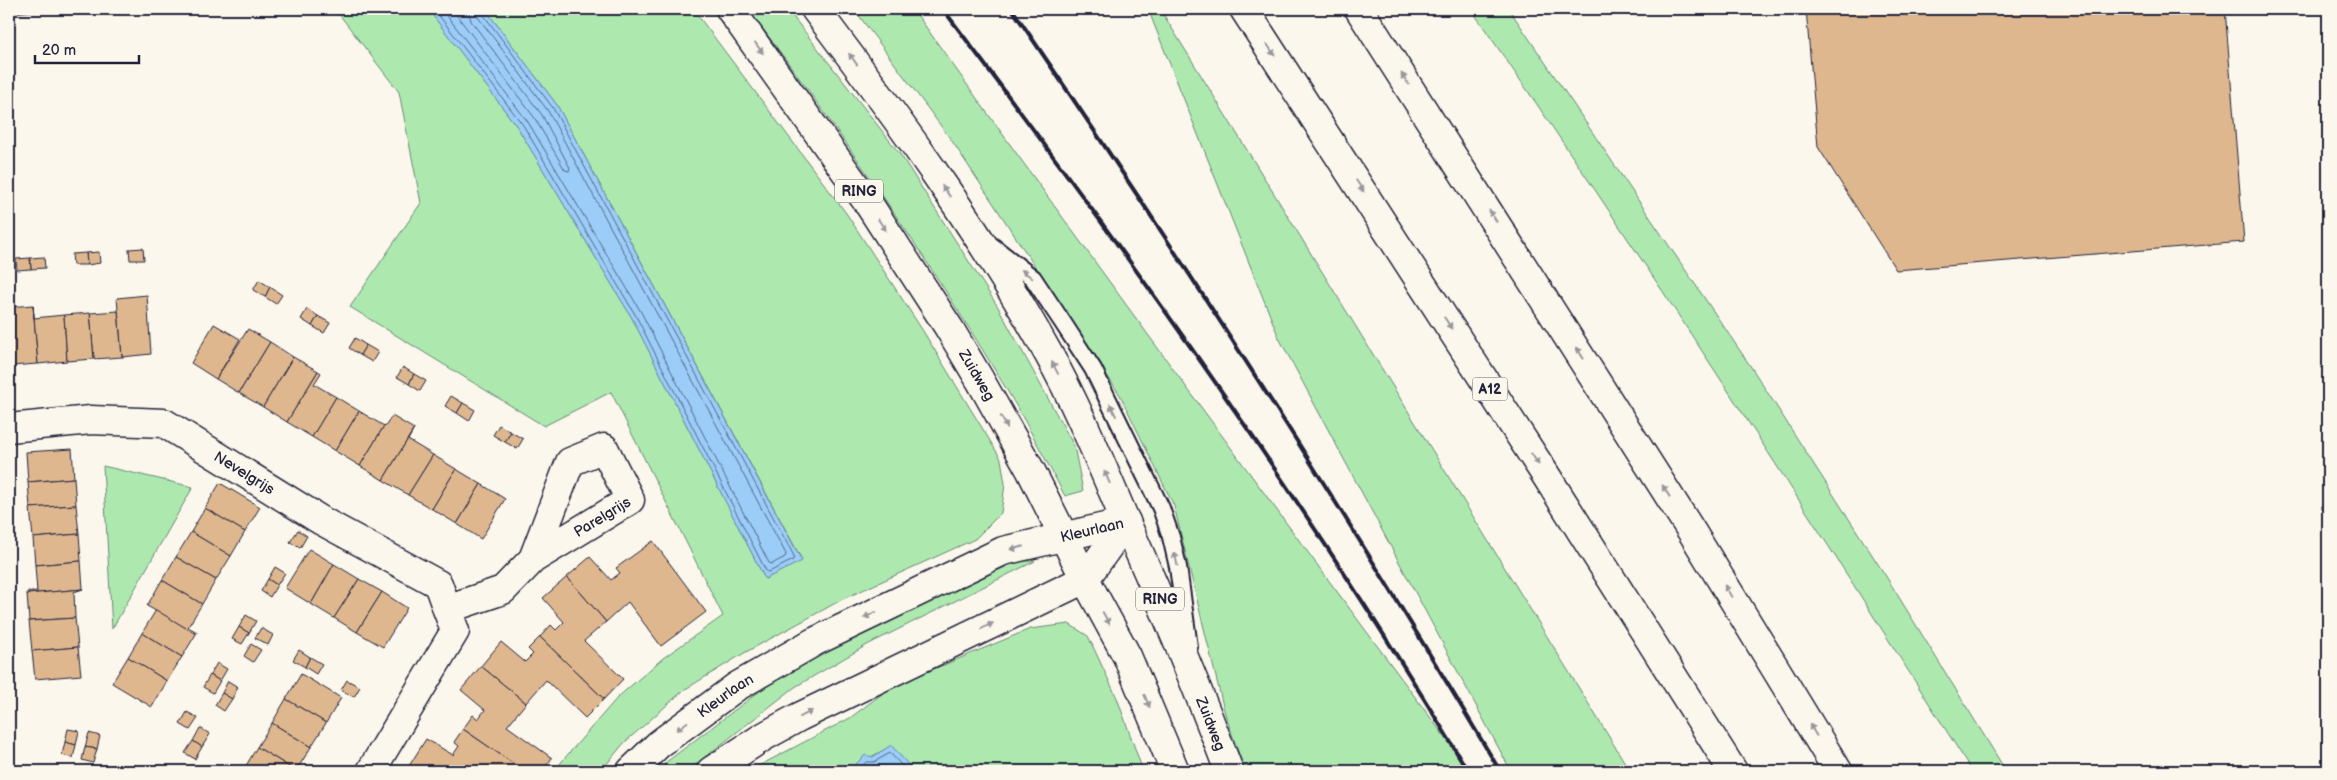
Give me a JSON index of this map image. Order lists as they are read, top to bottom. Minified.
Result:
{"streets":{"main road":["RING","Zuidweg","A12","Nevelgrijs","Kleurlaan"]},"crossings":[["Zuidweg","Kleurlaan"]],"scale_bar":"20 m"}
